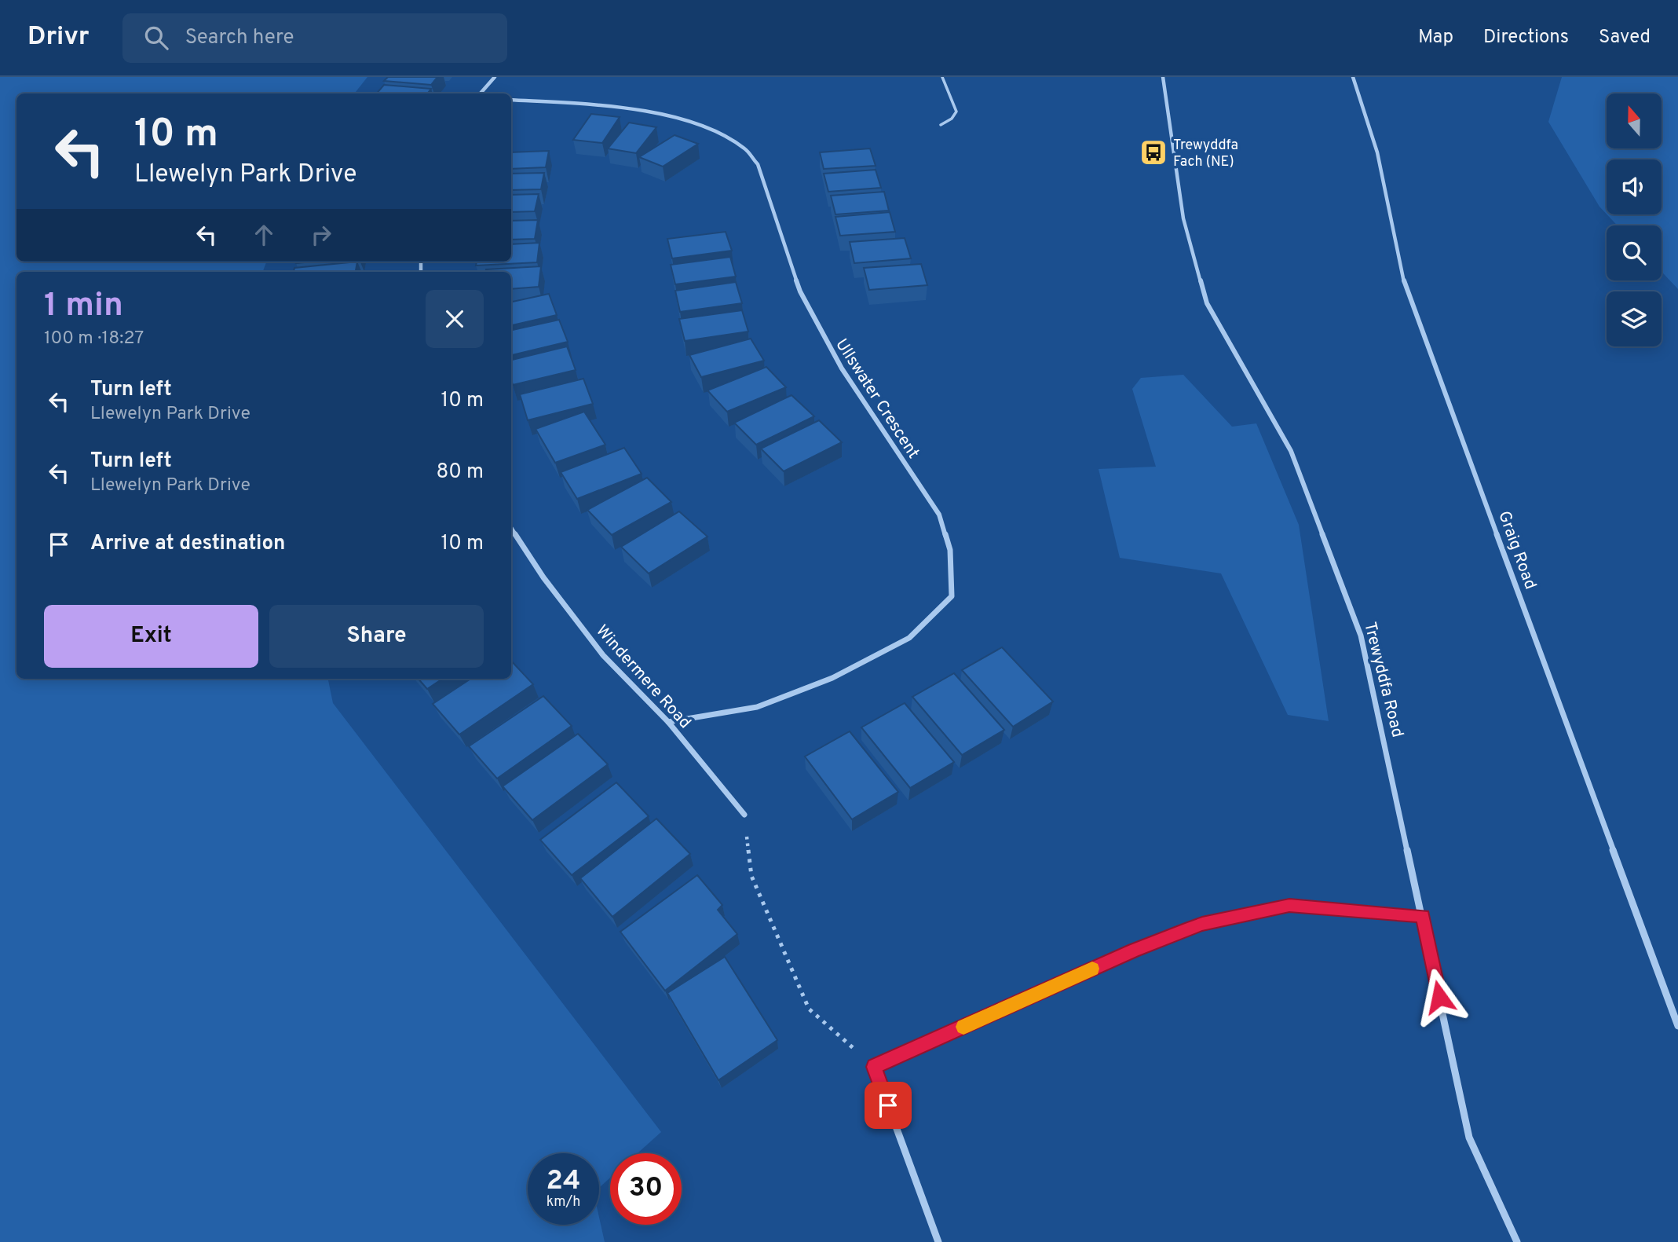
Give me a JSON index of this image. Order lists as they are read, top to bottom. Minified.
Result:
{"streets":{"street":["Ullswater Crescent","Graig Road","Windermere Road","Trewyddfa Road"]},"crossings":[["Ullswater Crescent","Windermere Road"]],"places":{"bus stop":["Trewyddfa Fach (NE)"]},"north":"top","page":{"header":"Drivr","search":"Search here","nav":["Map","Directions","Saved"],"turn":["10 m","Llewelyn Park Drive"],"heading":["1 min","100 m · 18:27"],"list":[{"name":"Turn left","note":"Llewelyn Park Drive","value":"10 m"},{"name":"Turn left","note":"Llewelyn Park Drive","value":"80 m"},{"name":"Arrive at destination","value":"10 m"}],"buttons":["Exit","Share"],"speed":"24 km/h","limit":"30"}}
